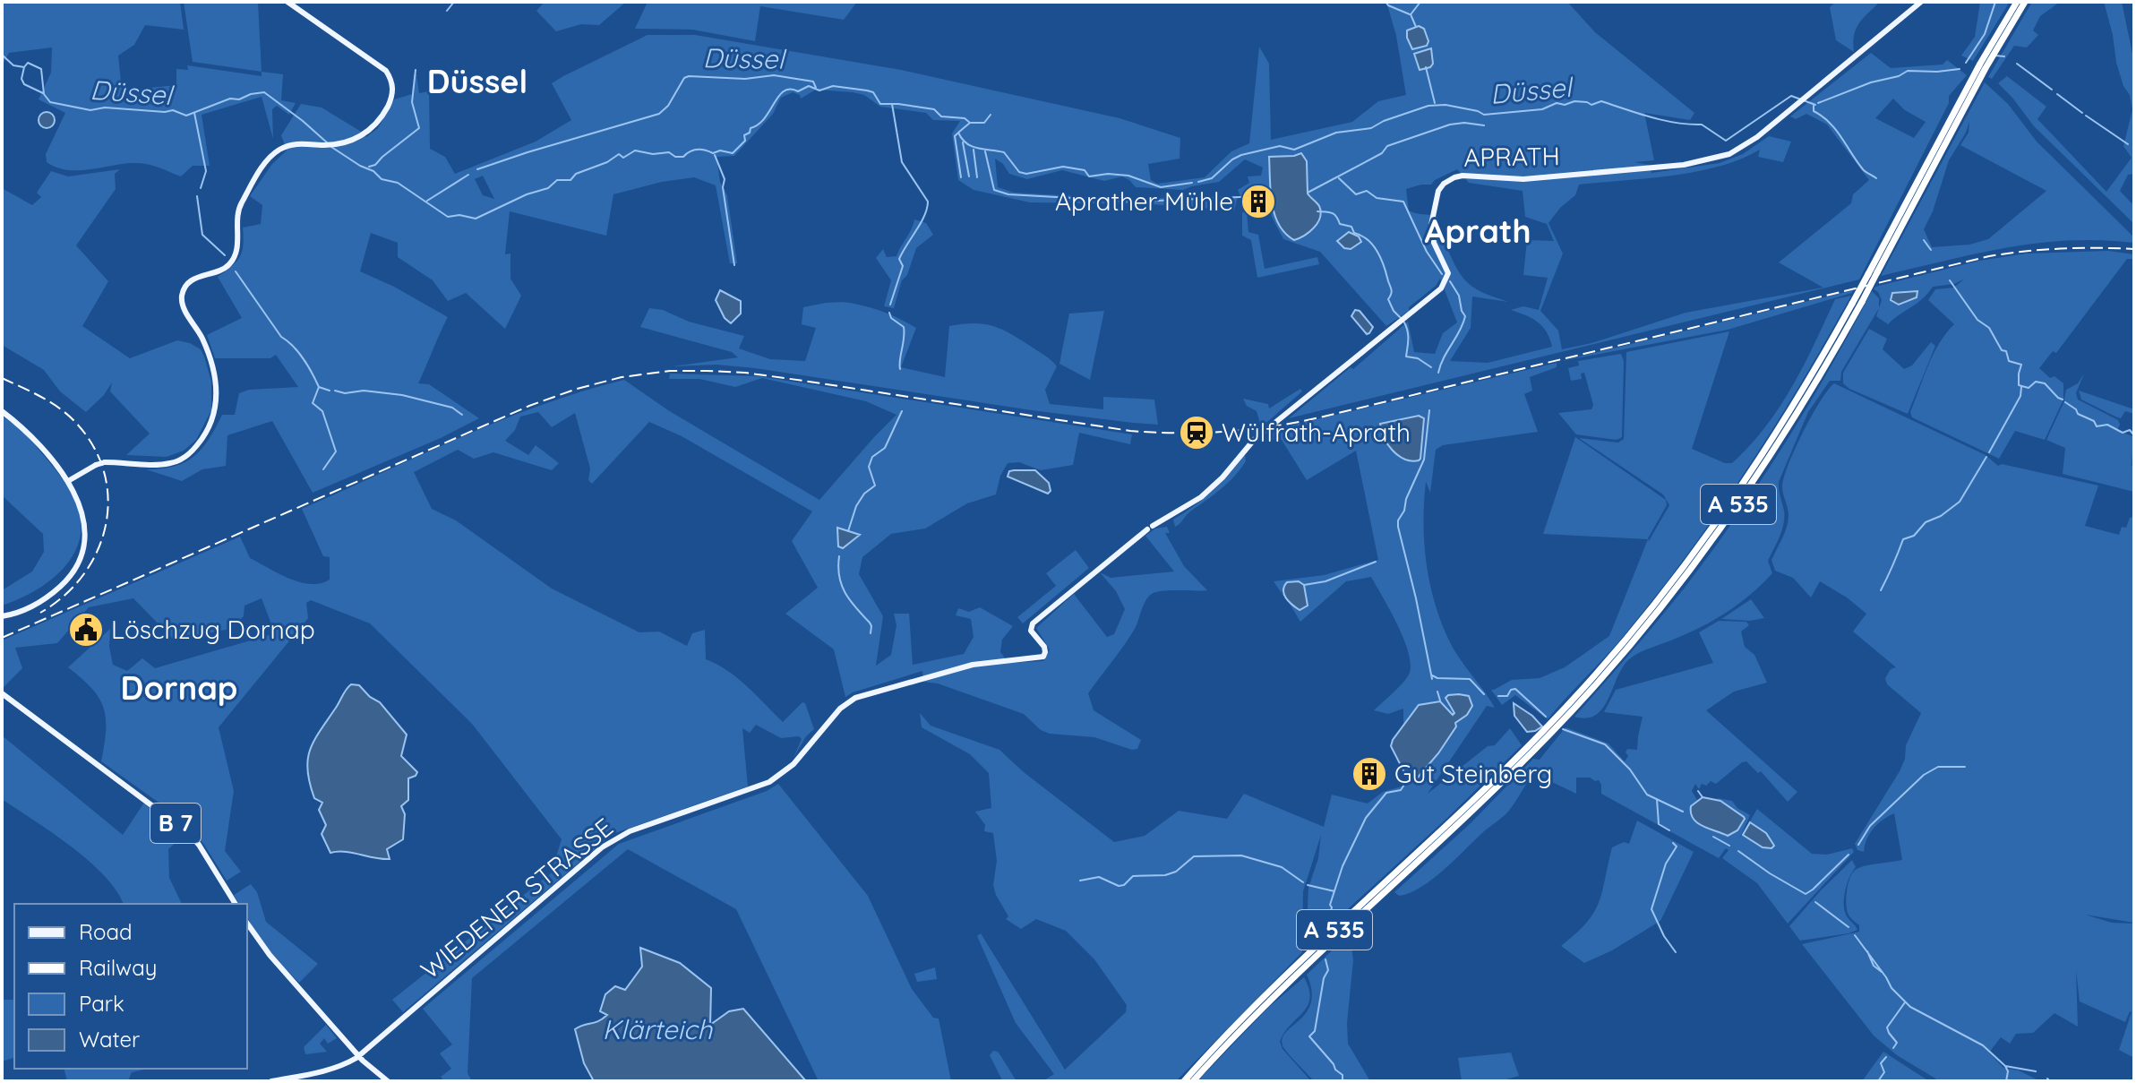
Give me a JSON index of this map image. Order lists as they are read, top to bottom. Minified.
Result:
{"streets":{"highway":["A 535"],"main road":["APRATH","B 7","WIEDENER STRASSE"]},"crossings":[["APRATH","WIEDENER STRASSE"]],"districts":["Düssel","Aprath","Dornap"],"water":["Düssel","Klärteich"],"places":{"building":["Aprather Mühle","Gut Steinberg"],"station":["Wülfrath-Aprath"],"public building":["Löschzug Dornap"]},"legend":["Road","Railway","Park","Water"]}
